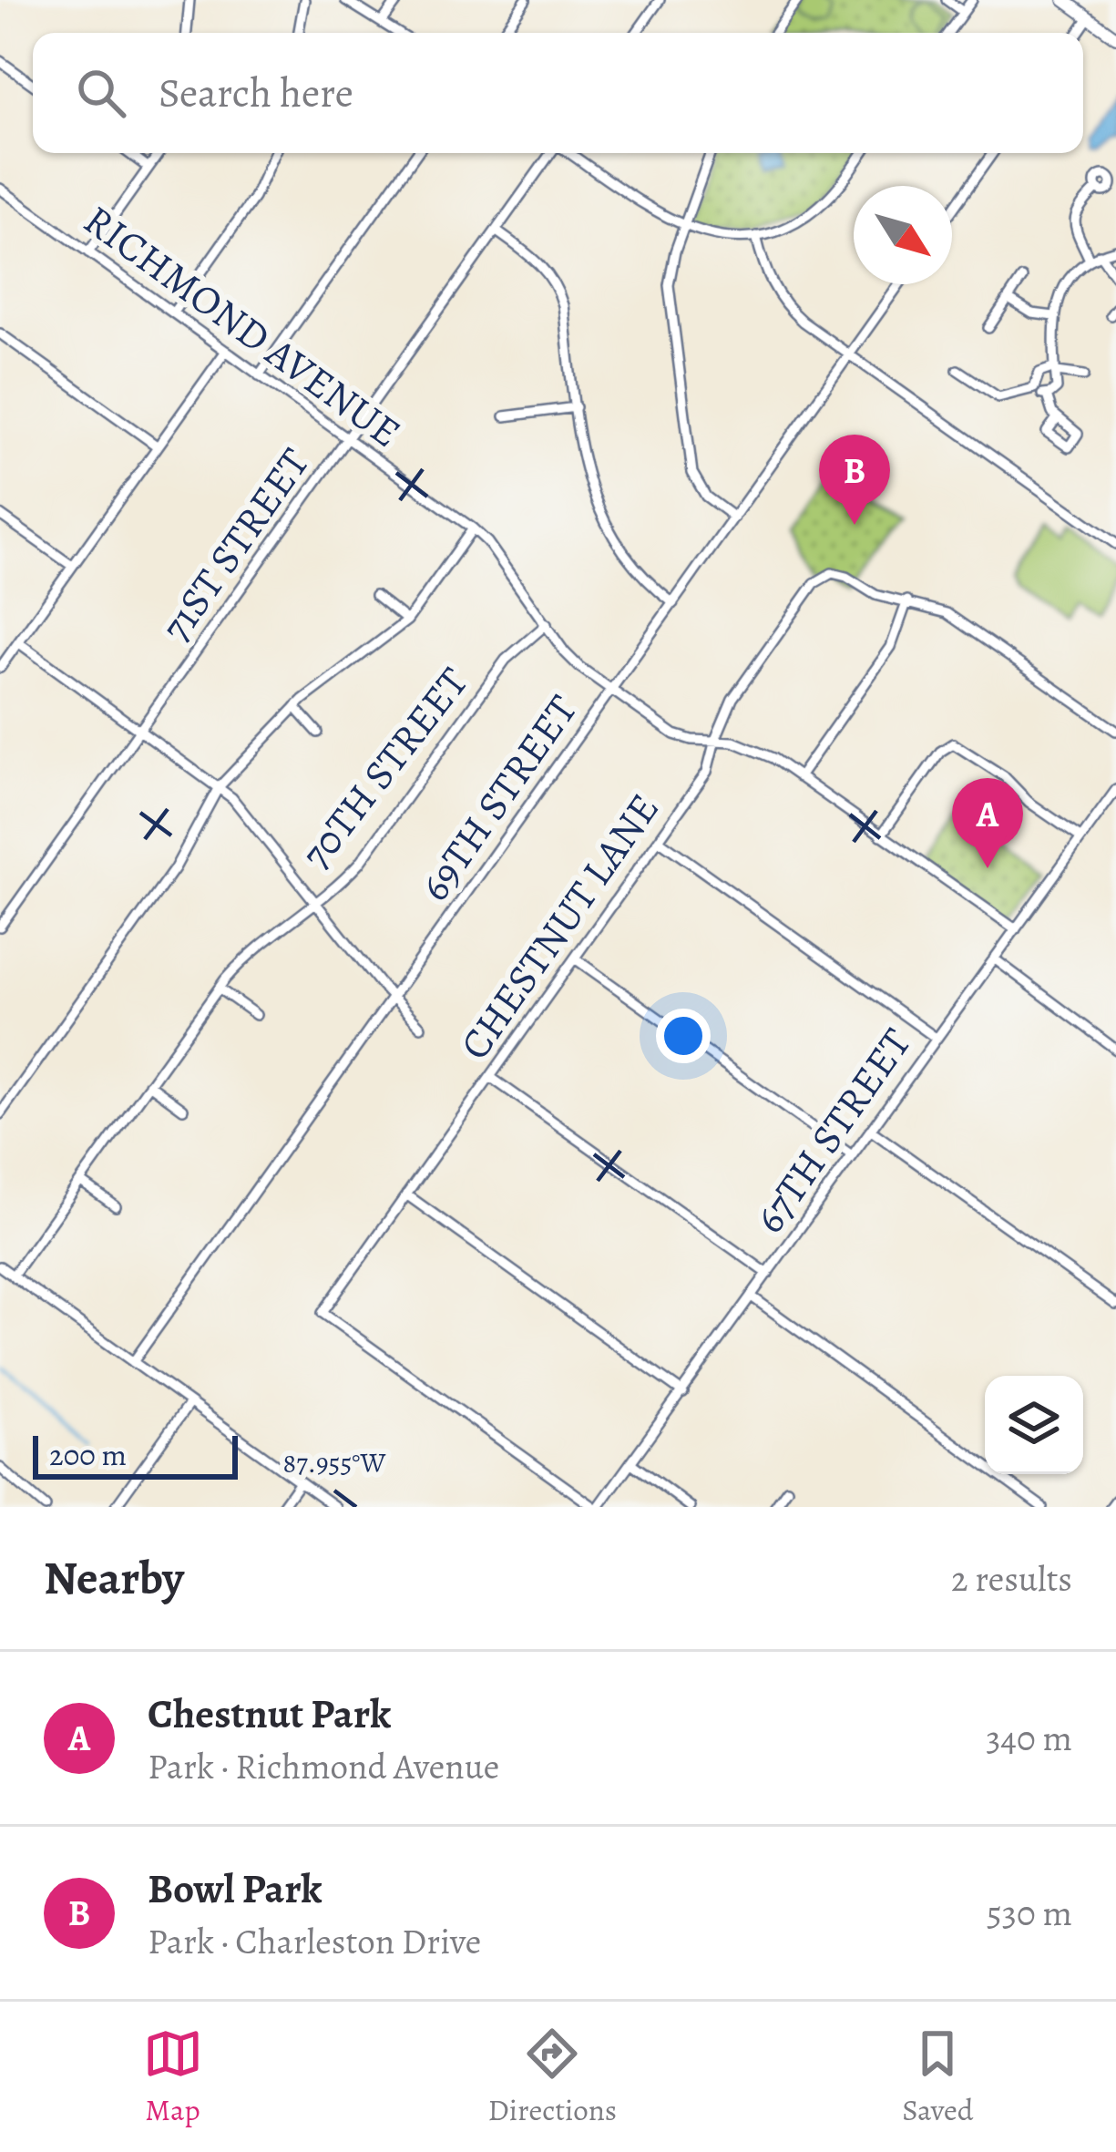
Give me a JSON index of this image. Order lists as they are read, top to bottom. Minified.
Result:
{"streets":{"street":["RICHMOND AVENUE","71ST STREET","70TH STREET","69TH STREET","CHESTNUT LANE","67TH STREET"]},"crossings":[["RICHMOND AVENUE","71ST STREET"],["RICHMOND AVENUE","70TH STREET"],["RICHMOND AVENUE","69TH STREET"],["RICHMOND AVENUE","CHESTNUT LANE"],["RICHMOND AVENUE","67TH STREET"],["CHESTNUT LANE","67TH STREET"]],"scale_bar":"200 m","north":"bottom right","page":{"search":"Search here","pins":["B","A"],"scale":"200 m","heading":["Nearby","2 results"],"list":[{"mark":"A","name":"Chestnut Park","note":"Park · Richmond Avenue","value":"340 m"},{"mark":"B","name":"Bowl Park","note":"Park · Charleston Drive","value":"530 m"}],"nav":["Map","Directions","Saved"]},"coordinates":["87.955°W"]}
